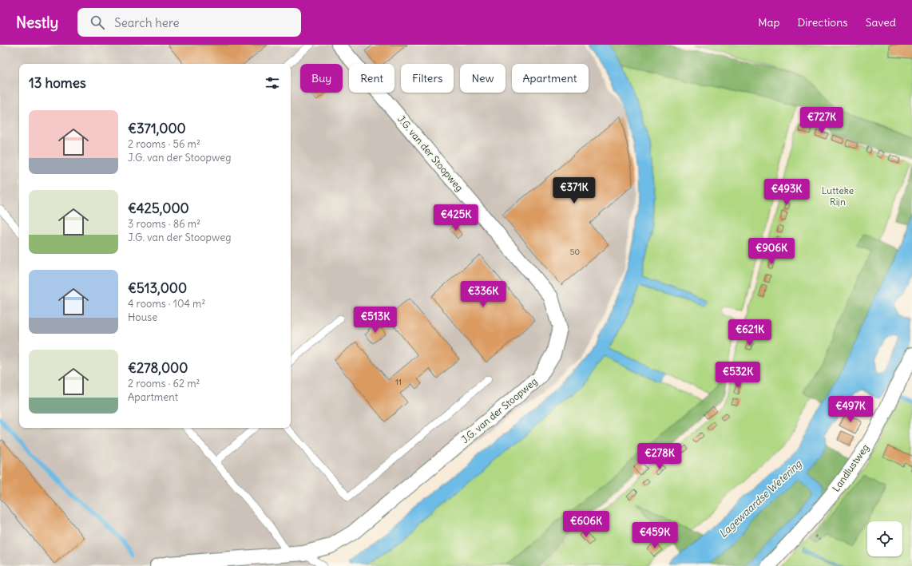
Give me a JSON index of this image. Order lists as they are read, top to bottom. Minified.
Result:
{"streets":{"street":["J.G. van der Stoopweg","Landlustweg"]},"water":["Lagewaardse Wetering"],"parks":["Lutteke Rijn"],"house_numbers":["50","11"],"page":{"header":"Nestly","search":"Search here","nav":["Map","Directions","Saved"],"chip":["Buy","Rent","Filters","New","Apartment"],"heading":"13 homes","list":[{"name":"€371,000","note":"2 rooms · 56 m² · J.G. van der Stoopweg"},{"name":"€425,000","note":"3 rooms · 86 m² · J.G. van der Stoopweg"},{"name":"€513,000","note":"4 rooms · 104 m² · House"},{"name":"€278,000","note":"2 rooms · 62 m² · Apartment"}],"price":["€727K","€371K","€493K","€425K","€906K","€336K","€513K","€621K","€532K","€497K","€278K","€606K","€459K"]}}
